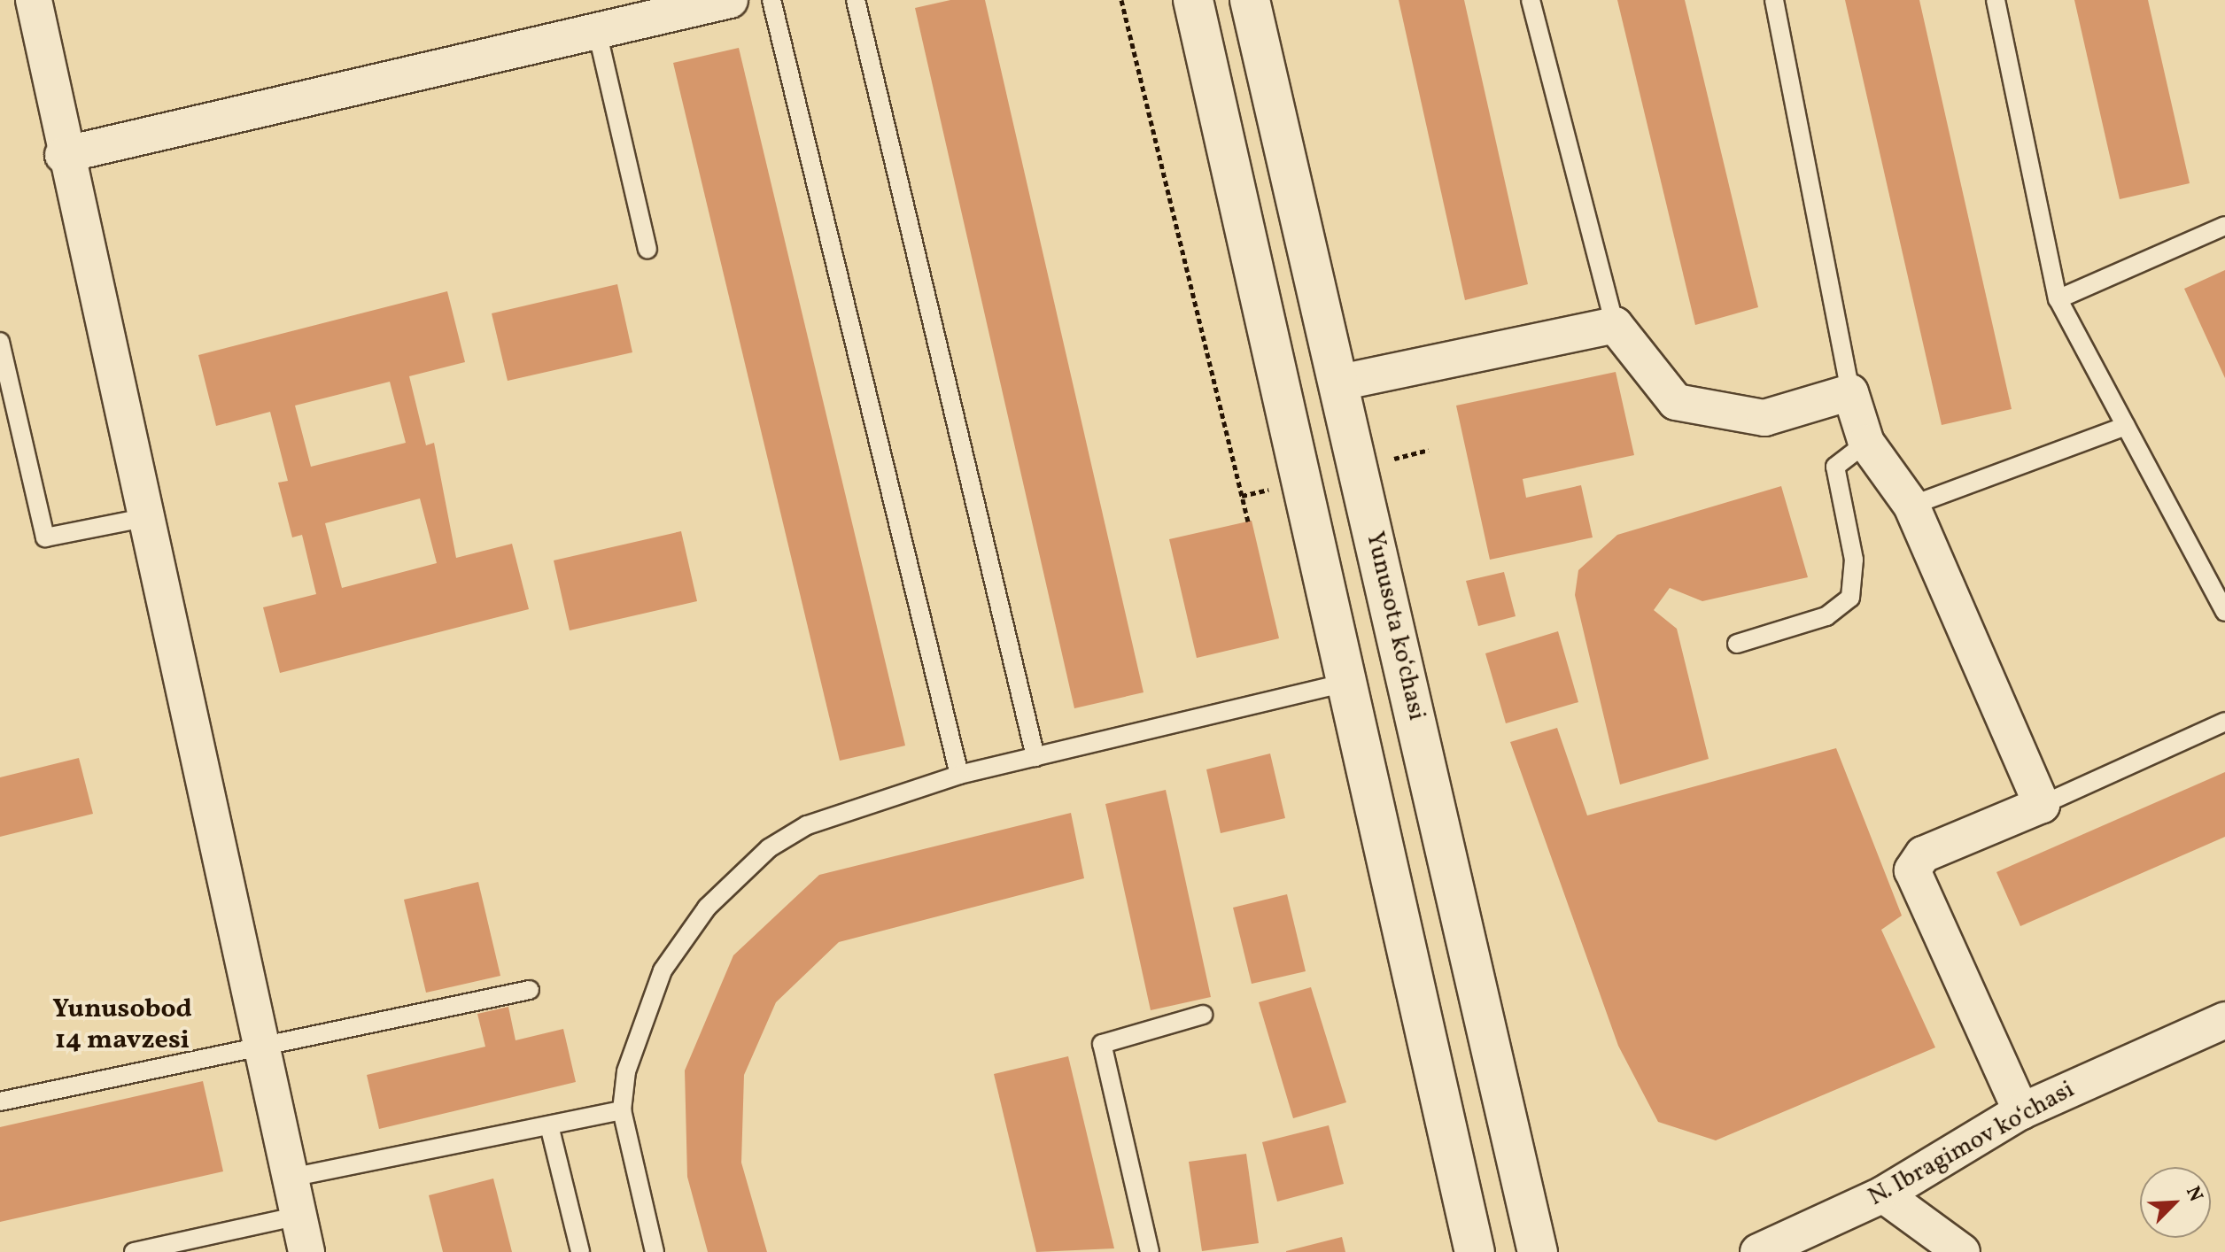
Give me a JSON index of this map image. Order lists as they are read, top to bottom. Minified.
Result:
{"streets":{"main road":["Yunusota koʻchasi"],"street":["N. Ibragimov koʻchasi"]},"districts":["Yunusobod 14 mavzesi"],"north":"top right"}
